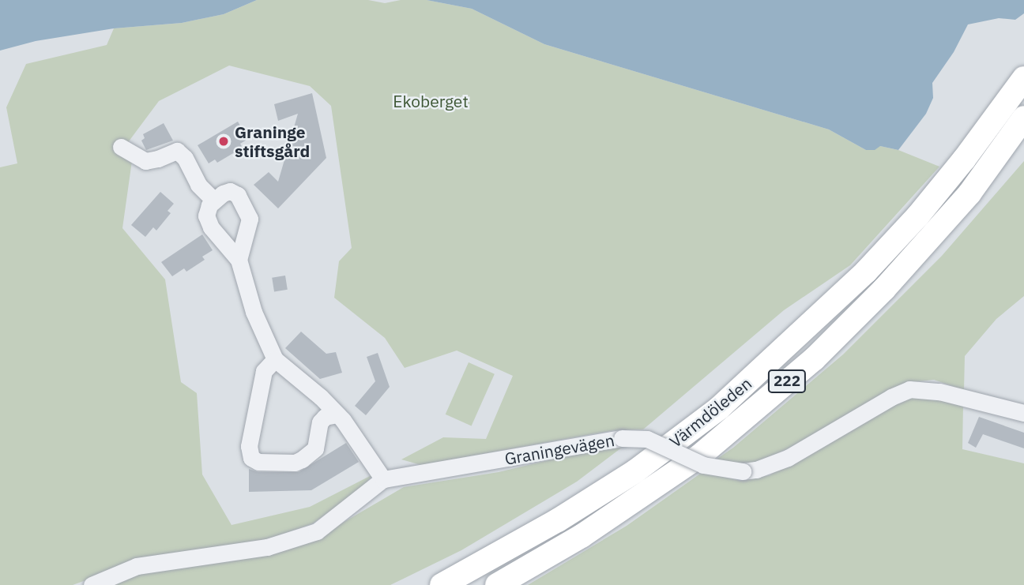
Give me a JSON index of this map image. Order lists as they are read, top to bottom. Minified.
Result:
{"streets":{"highway":["222","Värmdöleden"],"street":["Graningevägen"]},"parks":["Ekoberget"],"places":["Graninge stiftsgård"]}
